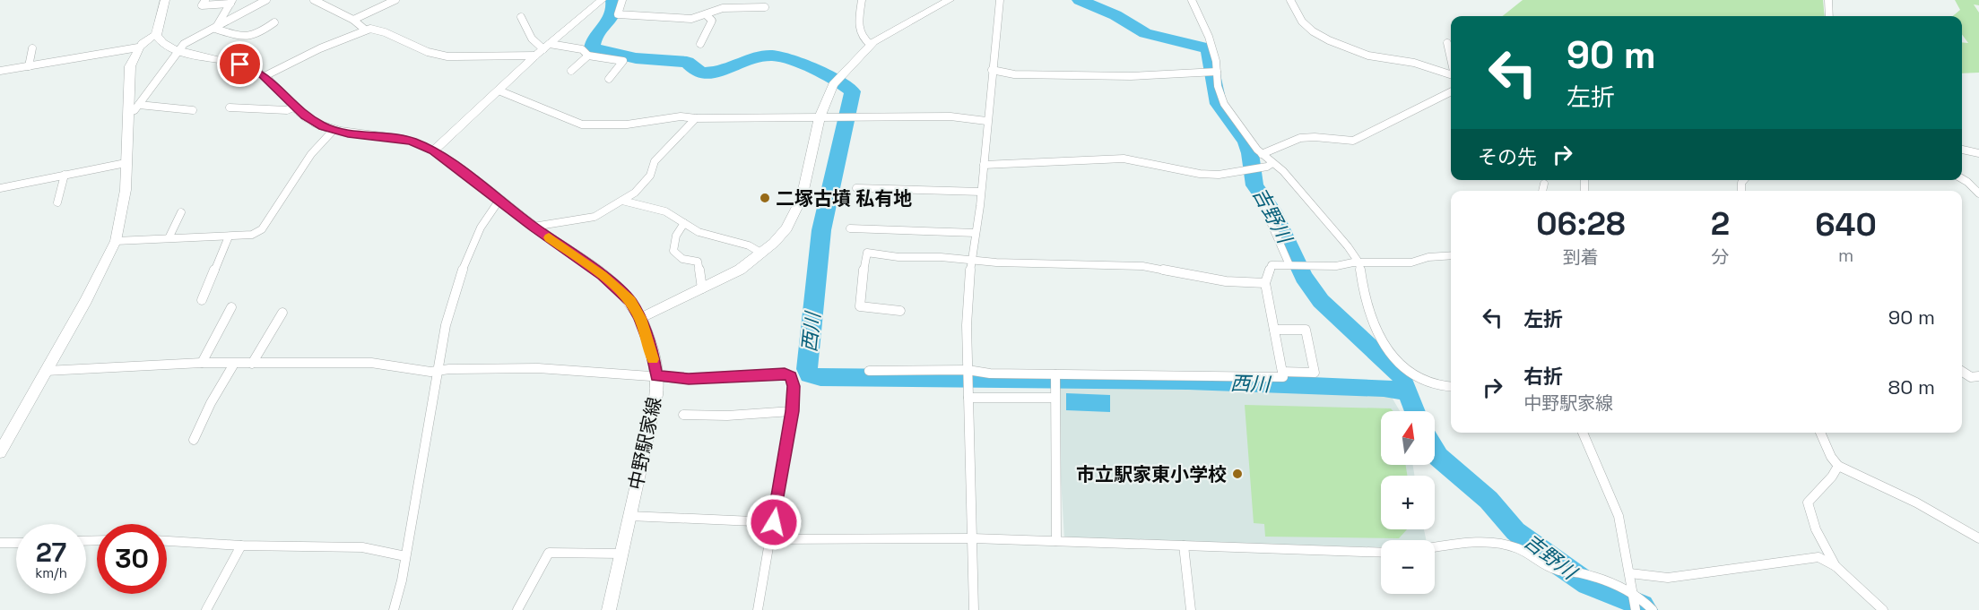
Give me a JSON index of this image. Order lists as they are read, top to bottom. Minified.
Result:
{"streets":{"main road":["中野駅家線"]},"water":["吉野川","西川"],"places":["二塚古墳 私有地","市立駅家東小学校"],"north":"top","page":{"turn":["90 m","左折"],"then":"その先","eta":["06:28","到着","2","分","640","m"],"list":[{"name":"左折","value":"90 m"},{"name":"右折","note":"中野駅家線","value":"80 m"}],"map_buttons":["+","−"],"speed":"27 km/h","limit":"30"}}
